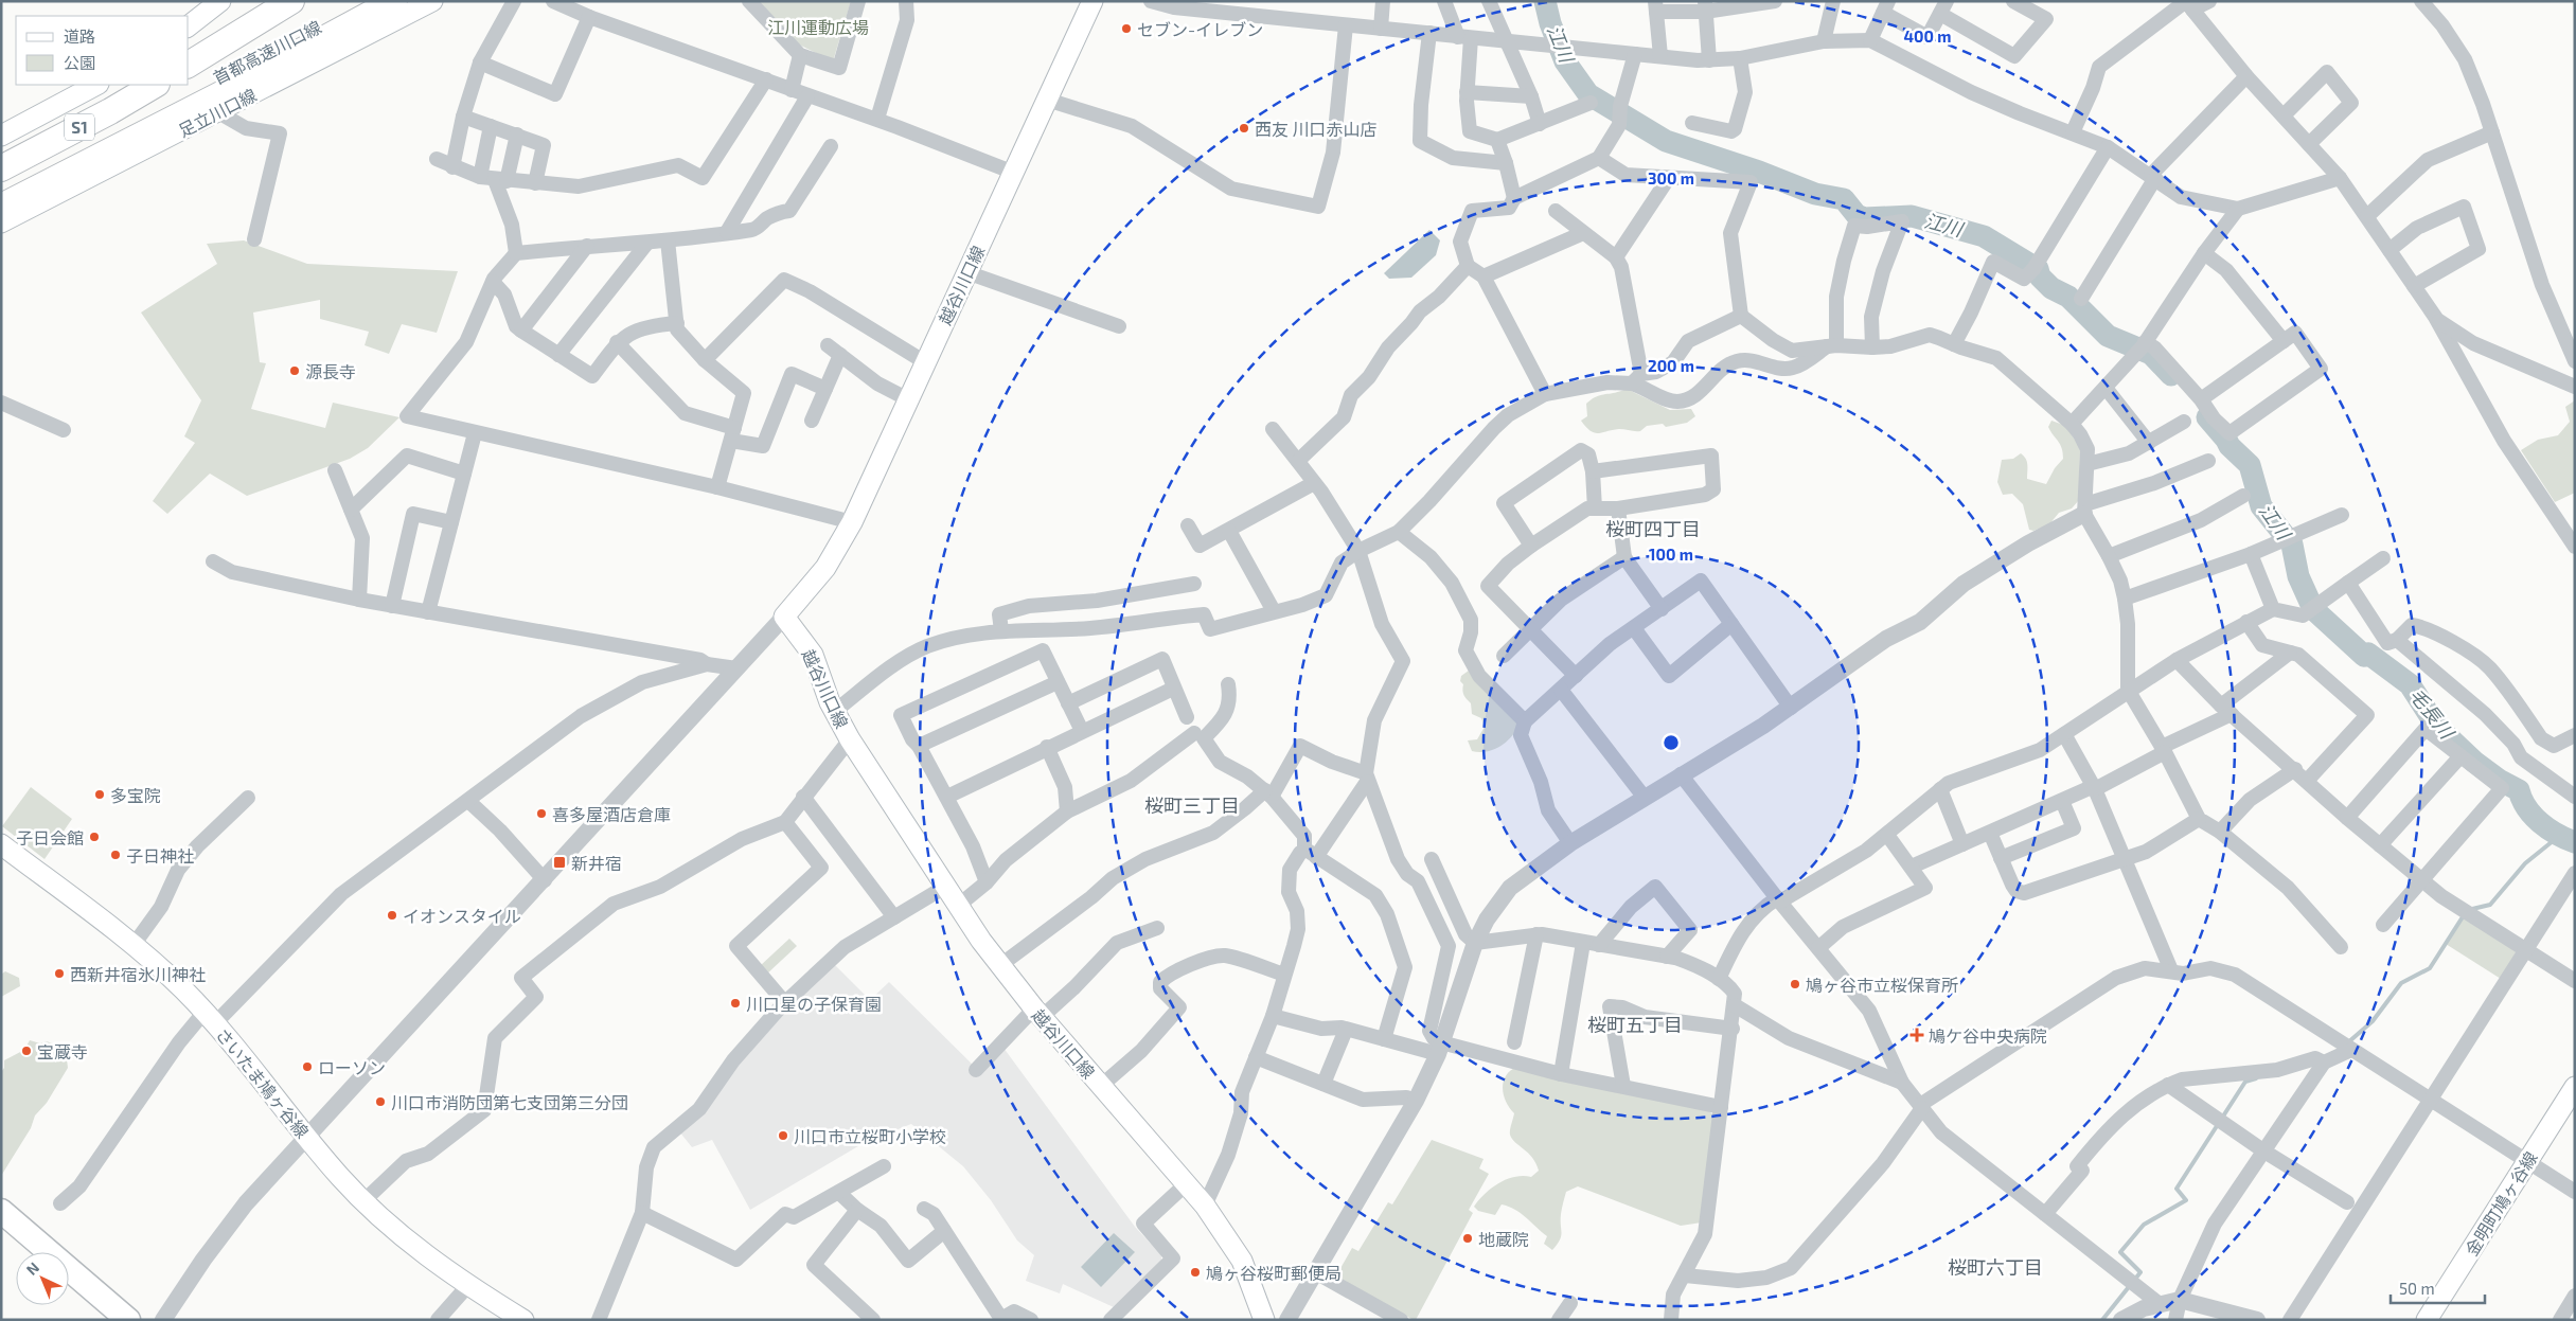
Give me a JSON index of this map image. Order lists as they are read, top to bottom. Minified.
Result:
{"streets":{"highway":["首都高速川口線","S1"],"main road":["足立川口線","越谷川口線","さいたま鳩ヶ谷線","金明町鳩ヶ谷線"]},"districts":["桜町四丁目","桜町三丁目","桜町五丁目","桜町六丁目"],"water":["江川","毛長川"],"parks":["江川運動広場"],"places":{"other":["セブン-イレブン","西友 川口赤山店","源長寺","多宝院","喜多屋酒店倉庫","子日会館","子日神社","イオンスタイル","西新井宿氷川神社","鳩ヶ谷市立桜保育所","川口星の子保育園","宝蔵寺","ローソン","川口市消防団第七支団第三分団","川口市立桜町小学校","地蔵院","鳩ヶ谷桜町郵便局"],"transit":["新井宿"],"health":["鳩ケ谷中央病院"]},"legend":["道路","公園"],"scale_bar":"50 m","north":"top left","rings":["400 m","300 m","200 m","100 m"]}
